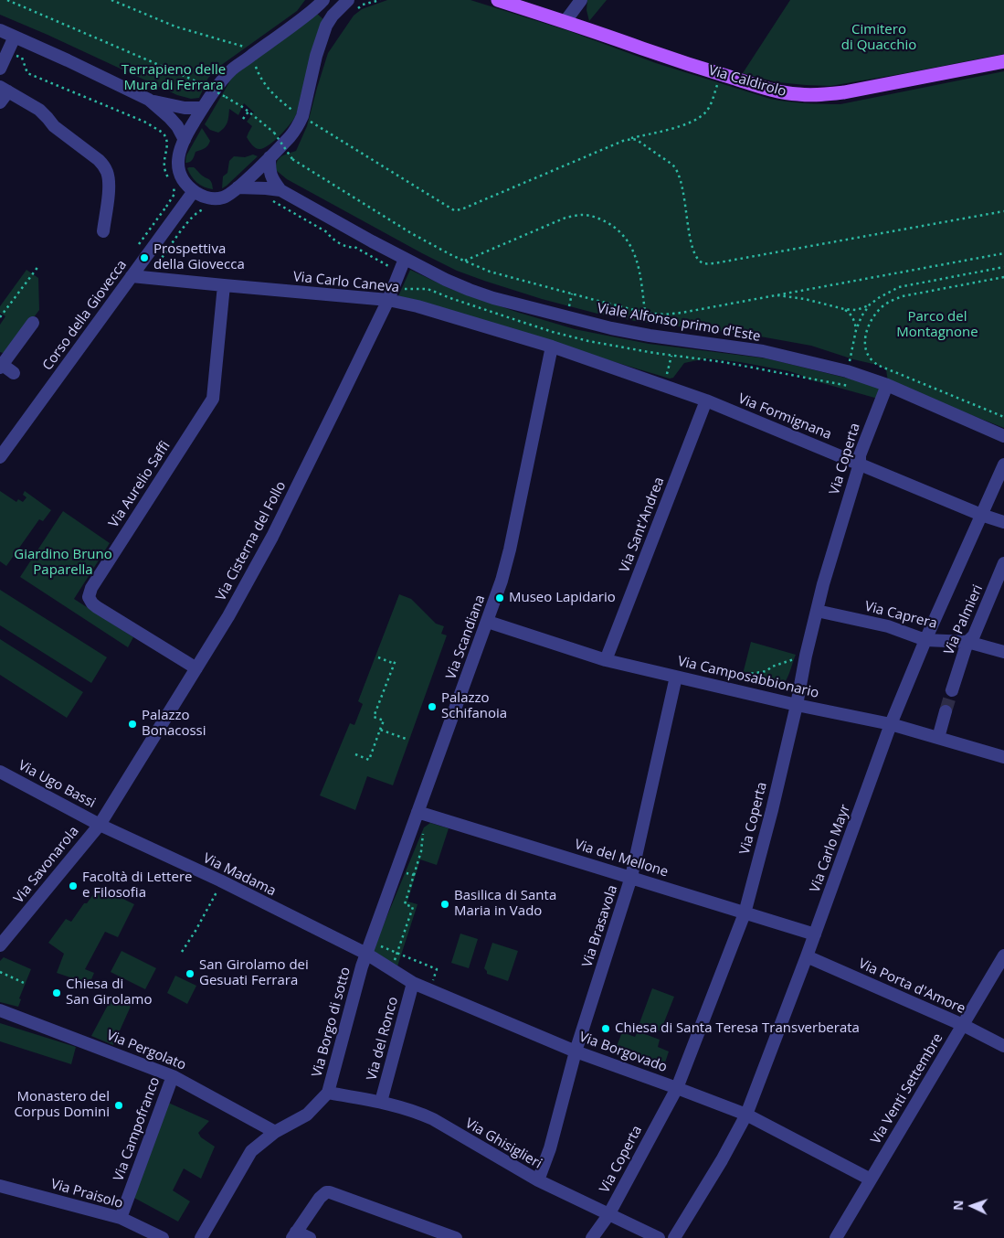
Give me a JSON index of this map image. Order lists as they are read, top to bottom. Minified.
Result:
{"streets":{"main road":["Via Caldirolo"],"street":["Via Carlo Caneva","Corso della Giovecca","Viale Alfonso primo d'Este","Via Formignana","Via Coperta","Via Aurelio Saffi","Via Sant'Andrea","Via Cisterna del Follo","Via Caprera","Via Palmieri","Via Scandiana","Via Camposabbionario","Via Ugo Bassi","Via Carlo Mayr","Via del Mellone","Via Savonarola","Via Madama","Via Brasavola","Via Porta d'Amore","Via Borgo di sotto","Via del Ronco","Via Pergolato","Via Borgovado","Via Venti Settembre","Via Campofranco","Via Ghisiglieri","Via Praisolo"]},"crossings":[["Via Carlo Caneva","Corso della Giovecca"],["Via Carlo Caneva","Via Formignana"],["Via Carlo Caneva","Via Aurelio Saffi"],["Via Carlo Caneva","Via Cisterna del Follo"],["Via Carlo Caneva","Via Scandiana"],["Viale Alfonso primo d'Este","Via Coperta"],["Viale Alfonso primo d'Este","Via Cisterna del Follo"],["Via Formignana","Via Coperta"],["Via Formignana","Via Sant'Andrea"],["Via Formignana","Via Scandiana"],["Via Formignana","Via Carlo Mayr"],["Via Coperta","Via Caprera"],["Via Coperta","Via Camposabbionario"],["Via Coperta","Via del Mellone"],["Via Coperta","Via Borgovado"],["Via Coperta","Via Ghisiglieri"],["Via Aurelio Saffi","Via Cisterna del Follo"],["Via Sant'Andrea","Via Camposabbionario"],["Via Cisterna del Follo","Via Ugo Bassi"],["Via Cisterna del Follo","Via Savonarola"],["Via Cisterna del Follo","Via Madama"],["Via Caprera","Via Palmieri"],["Via Caprera","Via Carlo Mayr"],["Via Scandiana","Via Camposabbionario"],["Via Scandiana","Via del Mellone"],["Via Scandiana","Via Madama"],["Via Scandiana","Via Borgo di sotto"],["Via Scandiana","Via Borgovado"],["Via Camposabbionario","Via Carlo Mayr"],["Via Camposabbionario","Via Brasavola"],["Via Ugo Bassi","Via Savonarola"],["Via Ugo Bassi","Via Madama"],["Via Carlo Mayr","Via del Mellone"],["Via Carlo Mayr","Via Porta d'Amore"],["Via Carlo Mayr","Via Borgovado"],["Via del Mellone","Via Brasavola"],["Via Savonarola","Via Madama"],["Via Madama","Via Borgo di sotto"],["Via Madama","Via Borgovado"],["Via Brasavola","Via Borgovado"],["Via Brasavola","Via Ghisiglieri"],["Via Porta d'Amore","Via Venti Settembre"],["Via Borgo di sotto","Via Pergolato"],["Via Borgo di sotto","Via Borgovado"],["Via Borgo di sotto","Via Ghisiglieri"],["Via del Ronco","Via Borgovado"],["Via del Ronco","Via Ghisiglieri"],["Via Pergolato","Via Campofranco"],["Via Borgovado","Via Venti Settembre"],["Via Campofranco","Via Praisolo"]],"parks":["Cimitero di Quacchio","Terrapieno delle Mura di Ferrara","Parco del Montagnone","Giardino Bruno Paparella"],"places":["Prospettiva della Giovecca","Museo Lapidario","Palazzo Schifanoia","Palazzo Bonacossi","Facoltà di Lettere e Filosofia","Basilica di Santa Maria in Vado","San Girolamo dei Gesuati Ferrara","Chiesa di San Girolamo","Chiesa di Santa Teresa Transverberata","Monastero del Corpus Domini"],"north":"left"}
